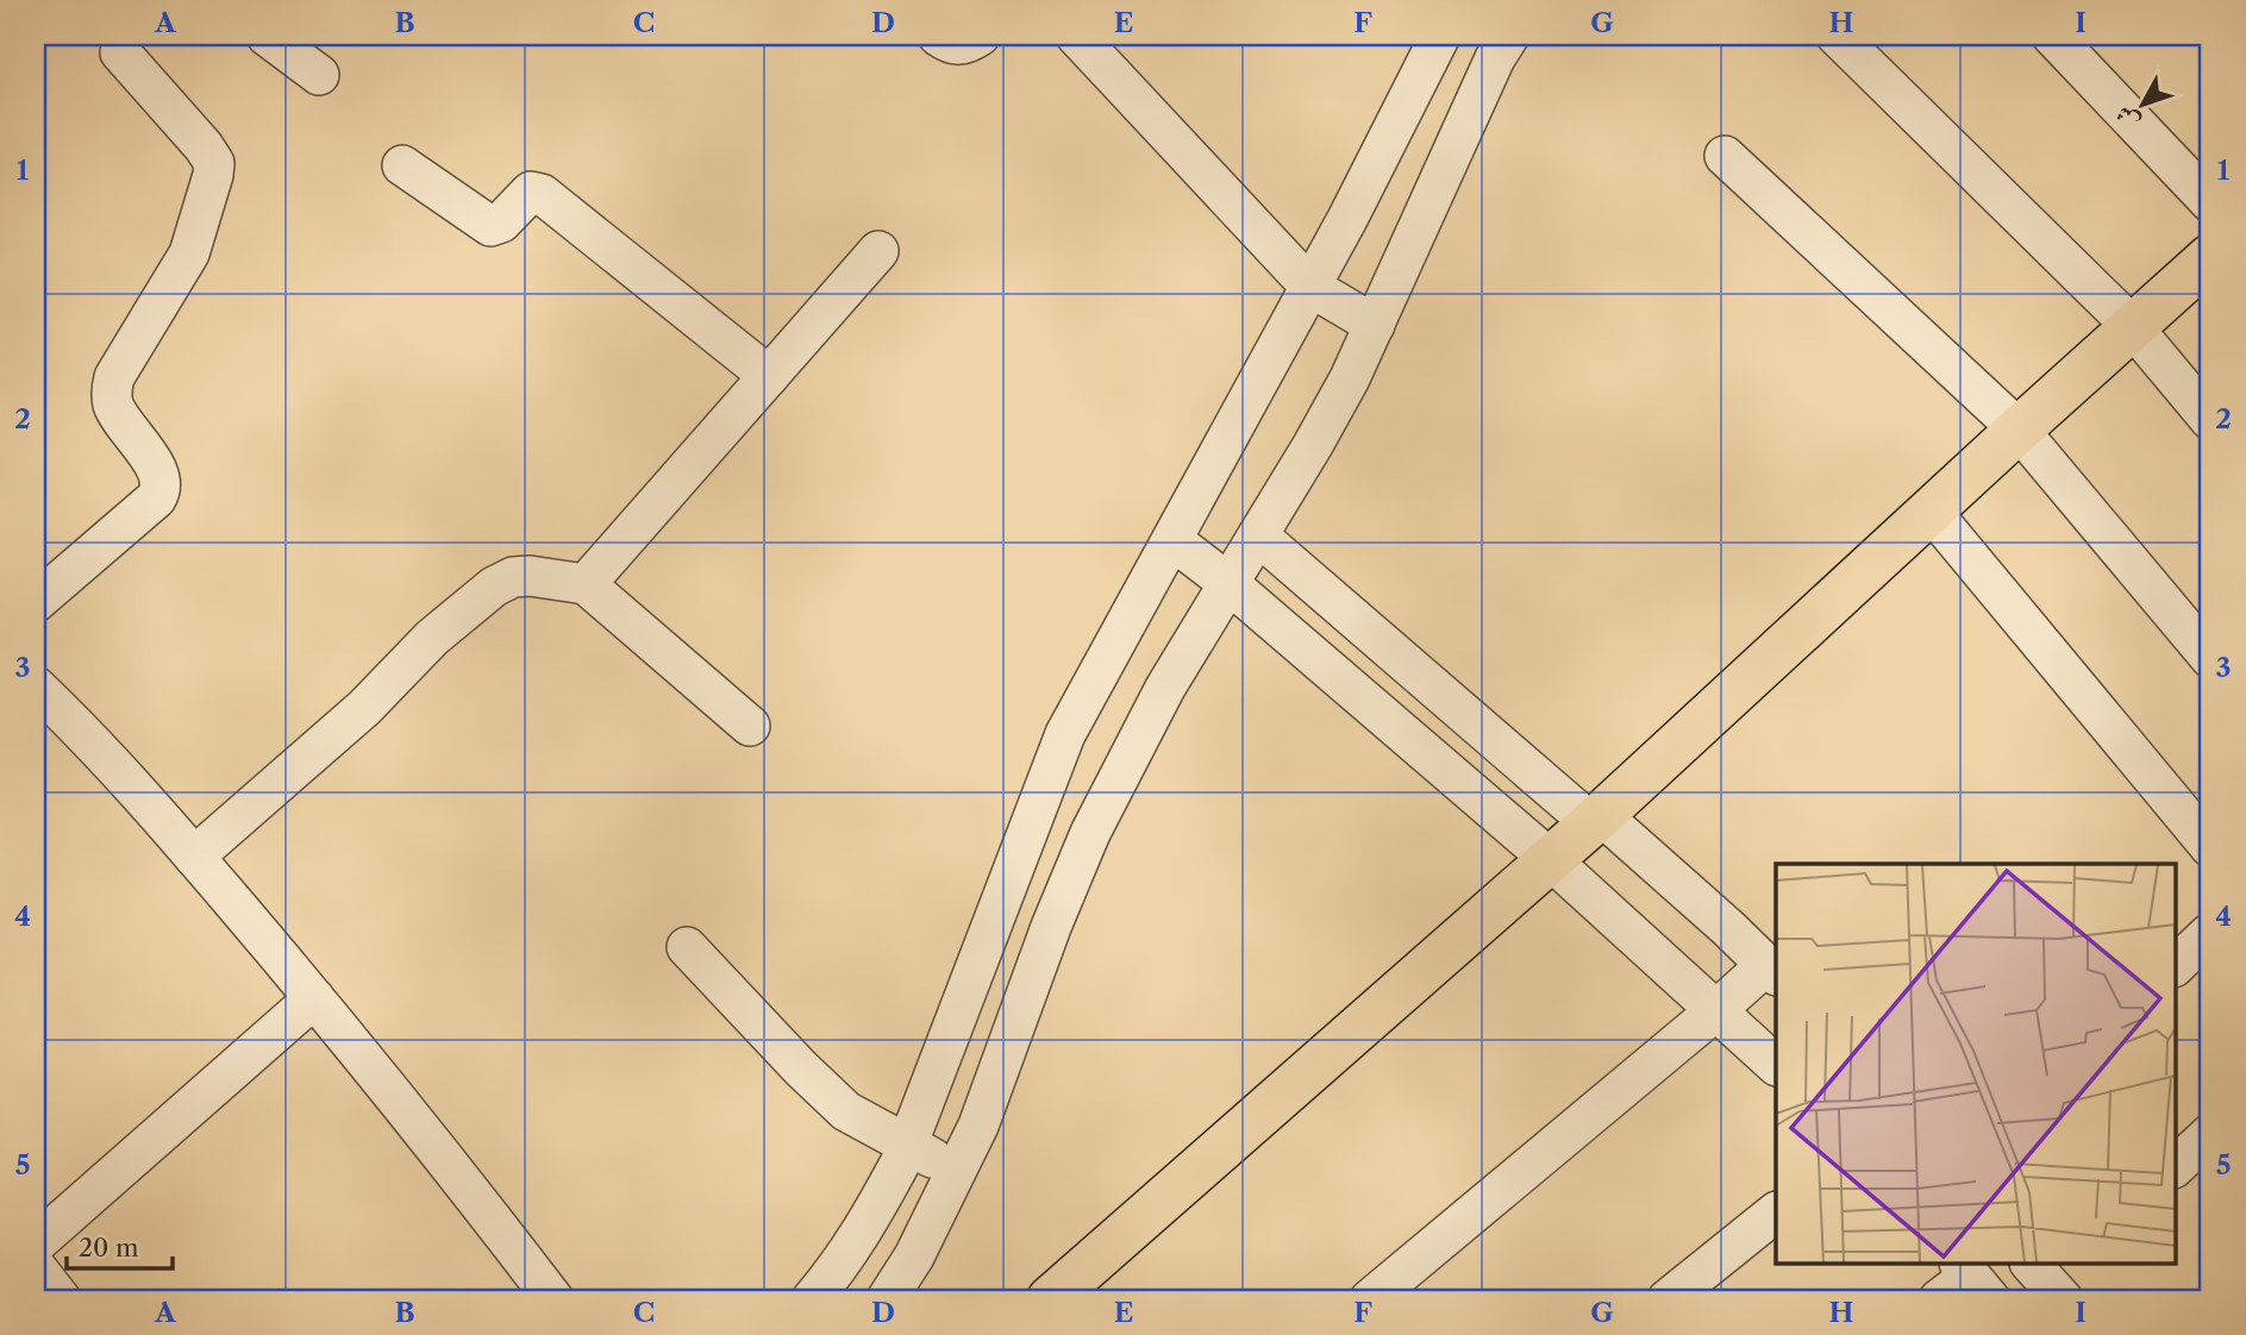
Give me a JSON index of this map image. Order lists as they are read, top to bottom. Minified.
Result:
{"scale_bar":"20 m","north":"bottom left","grid":{"columns":["A","B","C","D","E","F","G","H","I"],"rows":["1","2","3","4","5"]}}
